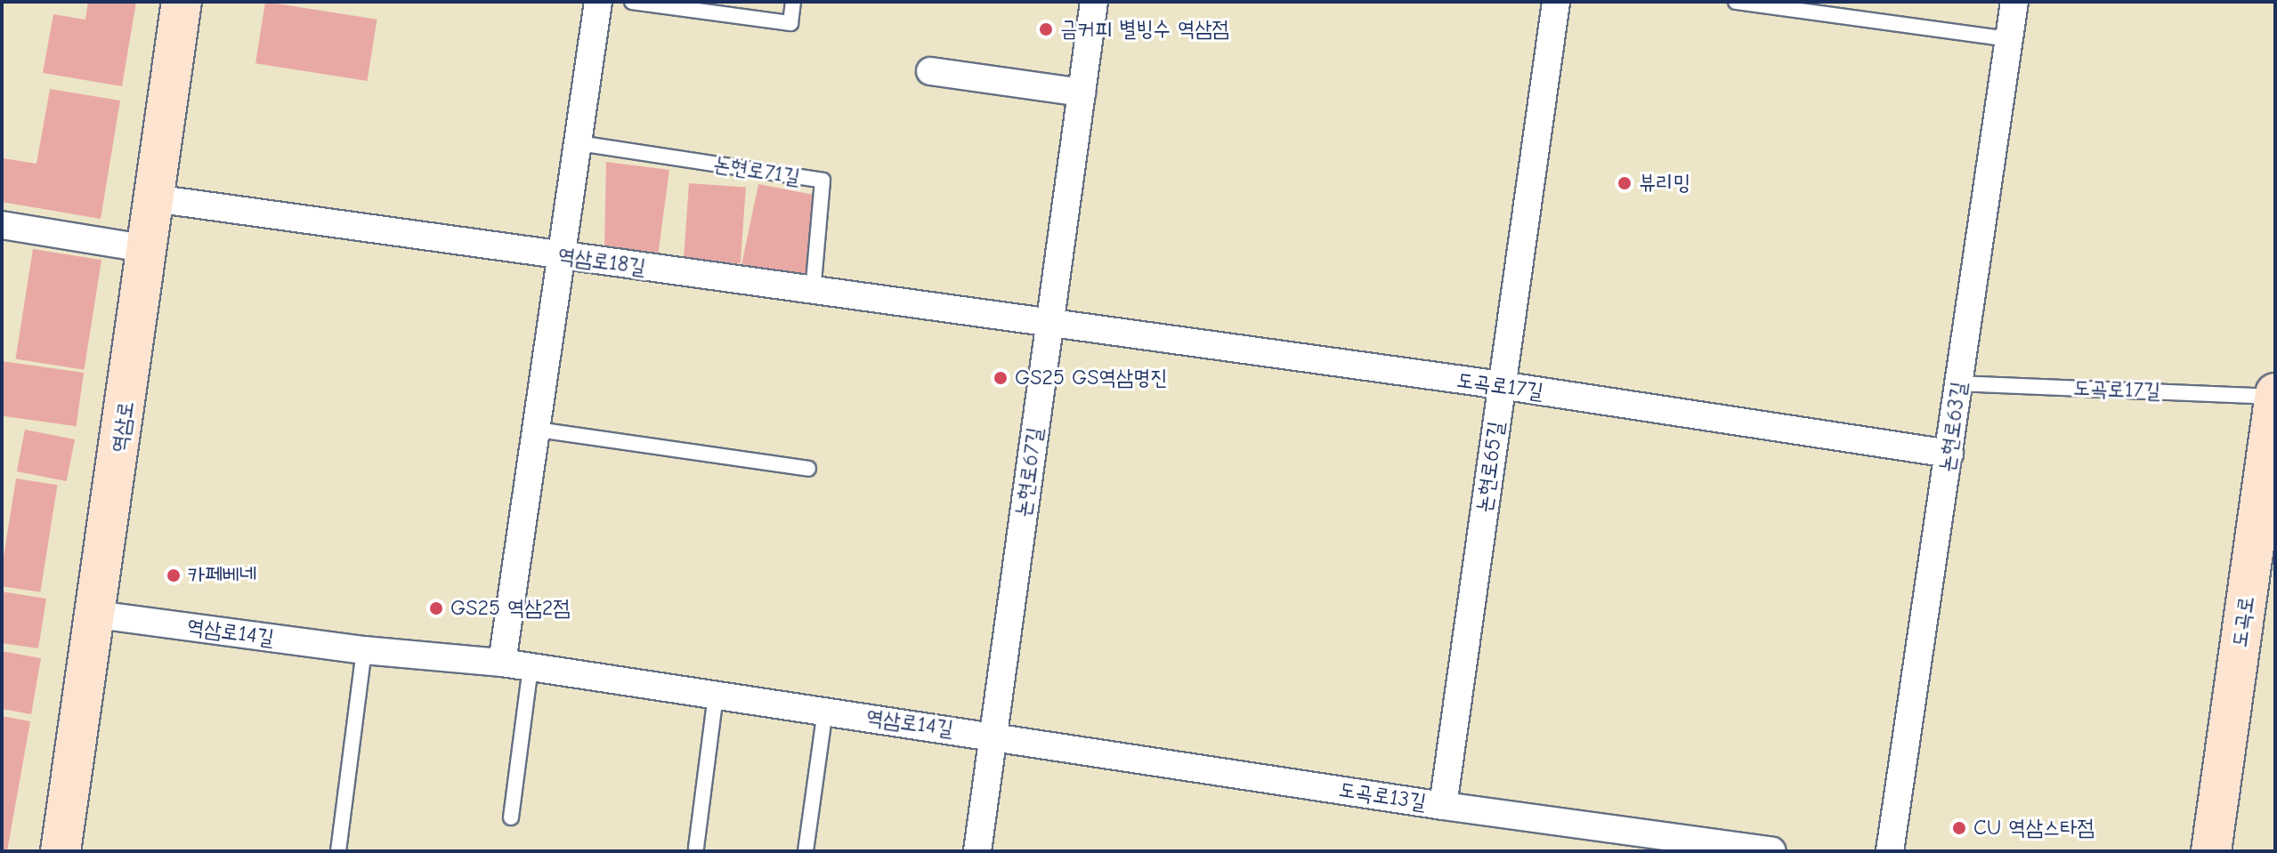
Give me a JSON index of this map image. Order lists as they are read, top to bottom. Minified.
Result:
{"streets":{"main road":["역삼로","도곡로"],"street":["역삼로18길","도곡로17길","논현로63길","논현로65길","논현로67길","역삼로14길","도곡로13길"],"lane":["논현로71길"]},"crossings":[["논현로71길","역삼로18길"],["역삼로18길","도곡로17길"],["역삼로18길","역삼로"],["역삼로18길","논현로67길"],["도곡로17길","논현로63길"],["도곡로17길","논현로65길"],["도곡로17길","논현로67길"],["도곡로17길","도곡로"],["역삼로","역삼로14길"],["논현로65길","도곡로13길"],["논현로67길","역삼로14길"],["논현로67길","도곡로13길"],["역삼로14길","도곡로13길"]],"places":["금커피 별빙수 역삼점","뷰리밍","GS25 GS역삼명진","카페베네","GS25 역삼2점","CU 역삼스타점"]}
